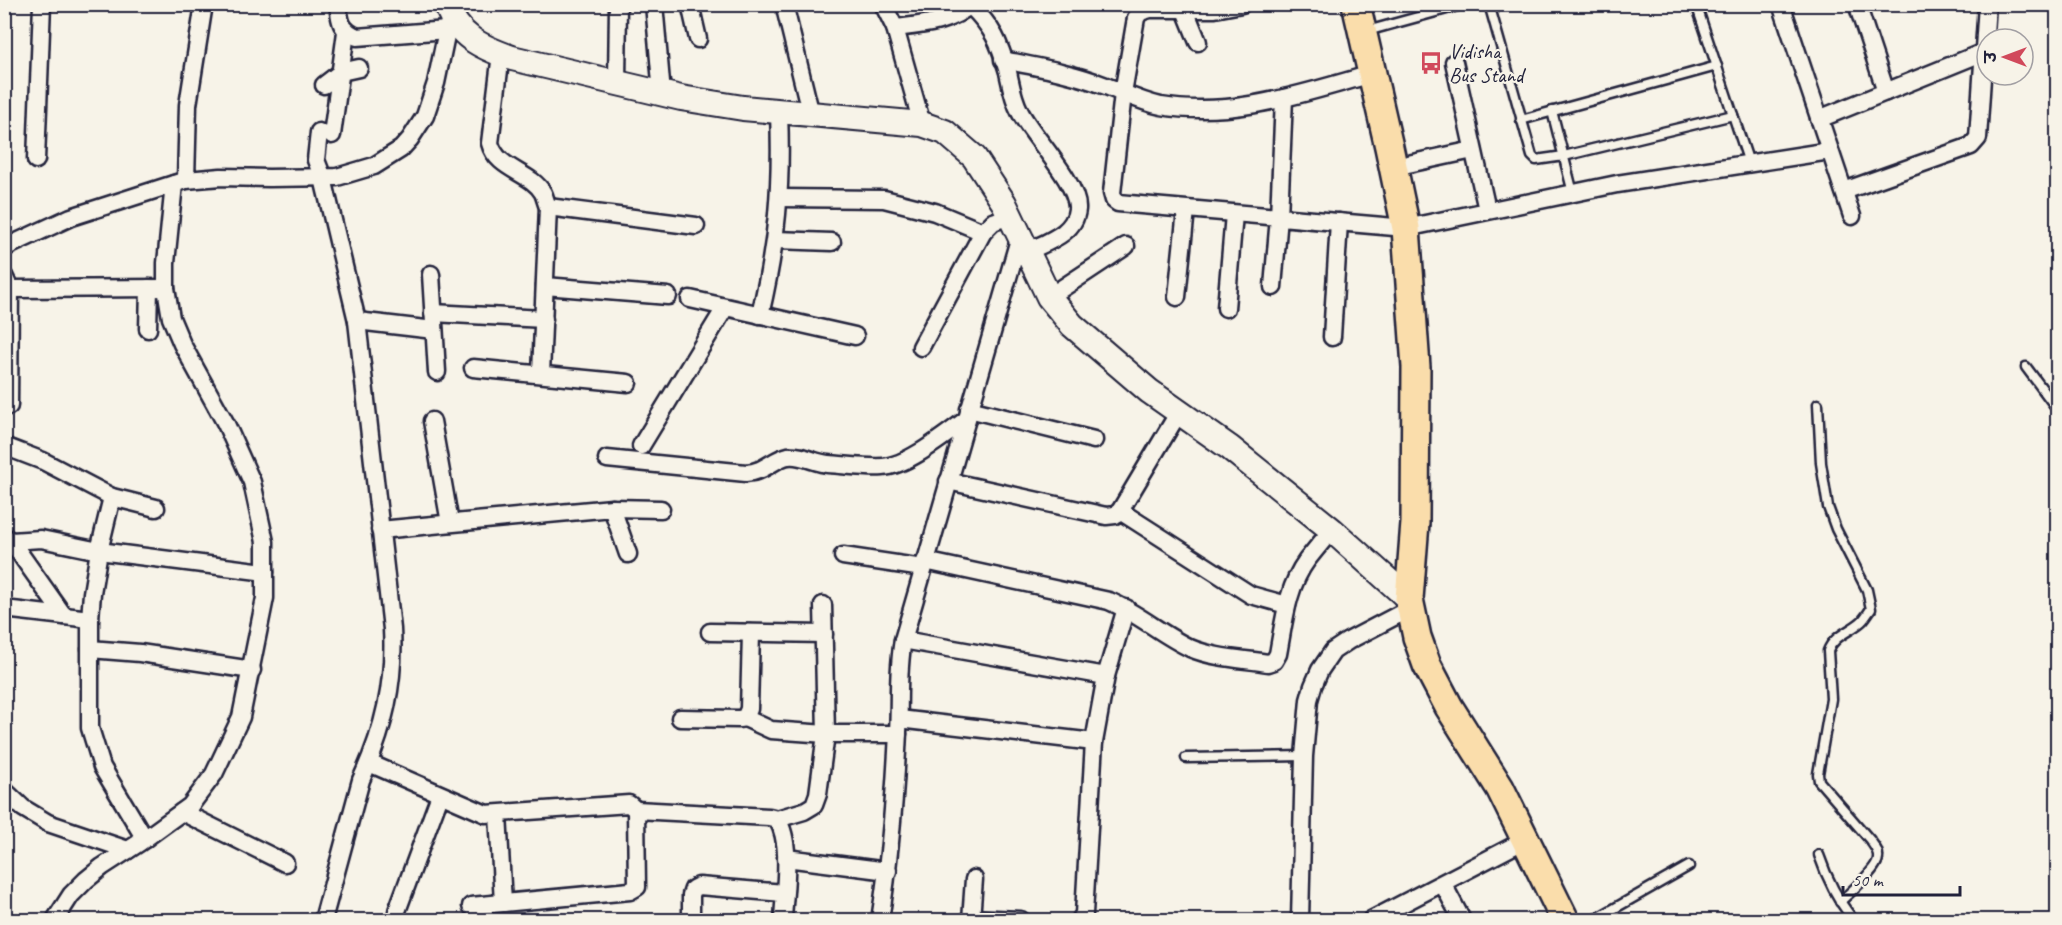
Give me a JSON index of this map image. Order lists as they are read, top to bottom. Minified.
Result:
{"places":{"bus stop":["Vidisha Bus Stand"]},"scale_bar":"50 m","north":"left"}
